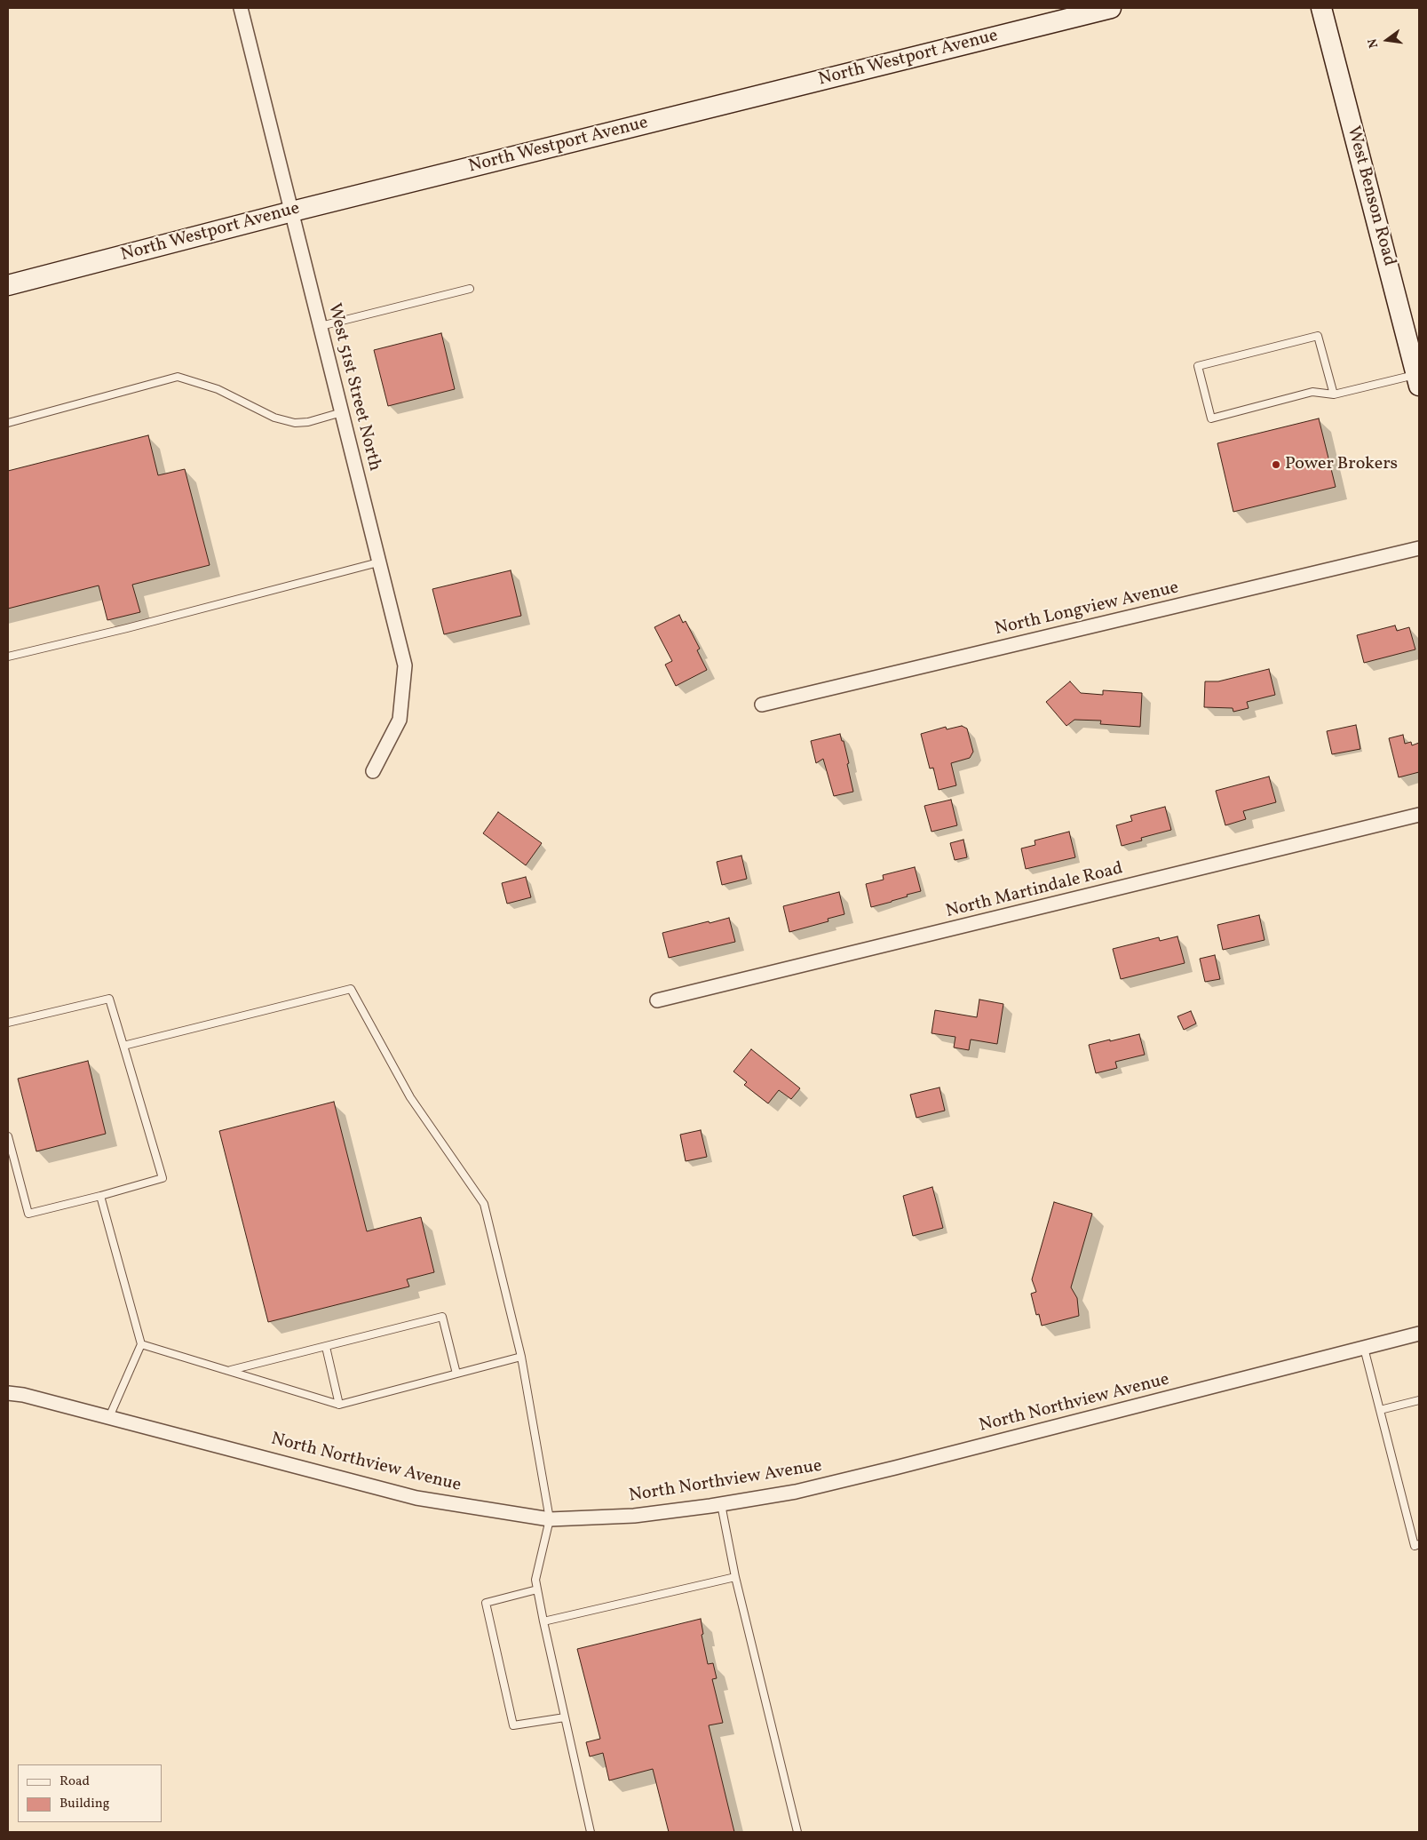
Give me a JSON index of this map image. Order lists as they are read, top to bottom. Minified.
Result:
{"streets":{"main road":["North Westport Avenue","West Benson Road"],"street":["West 51st Street North","North Longview Avenue","North Martindale Road","North Northview Avenue"]},"crossings":[["North Westport Avenue","West 51st Street North"]],"places":["Power Brokers"],"legend":["Road","Building"],"north":"left"}
